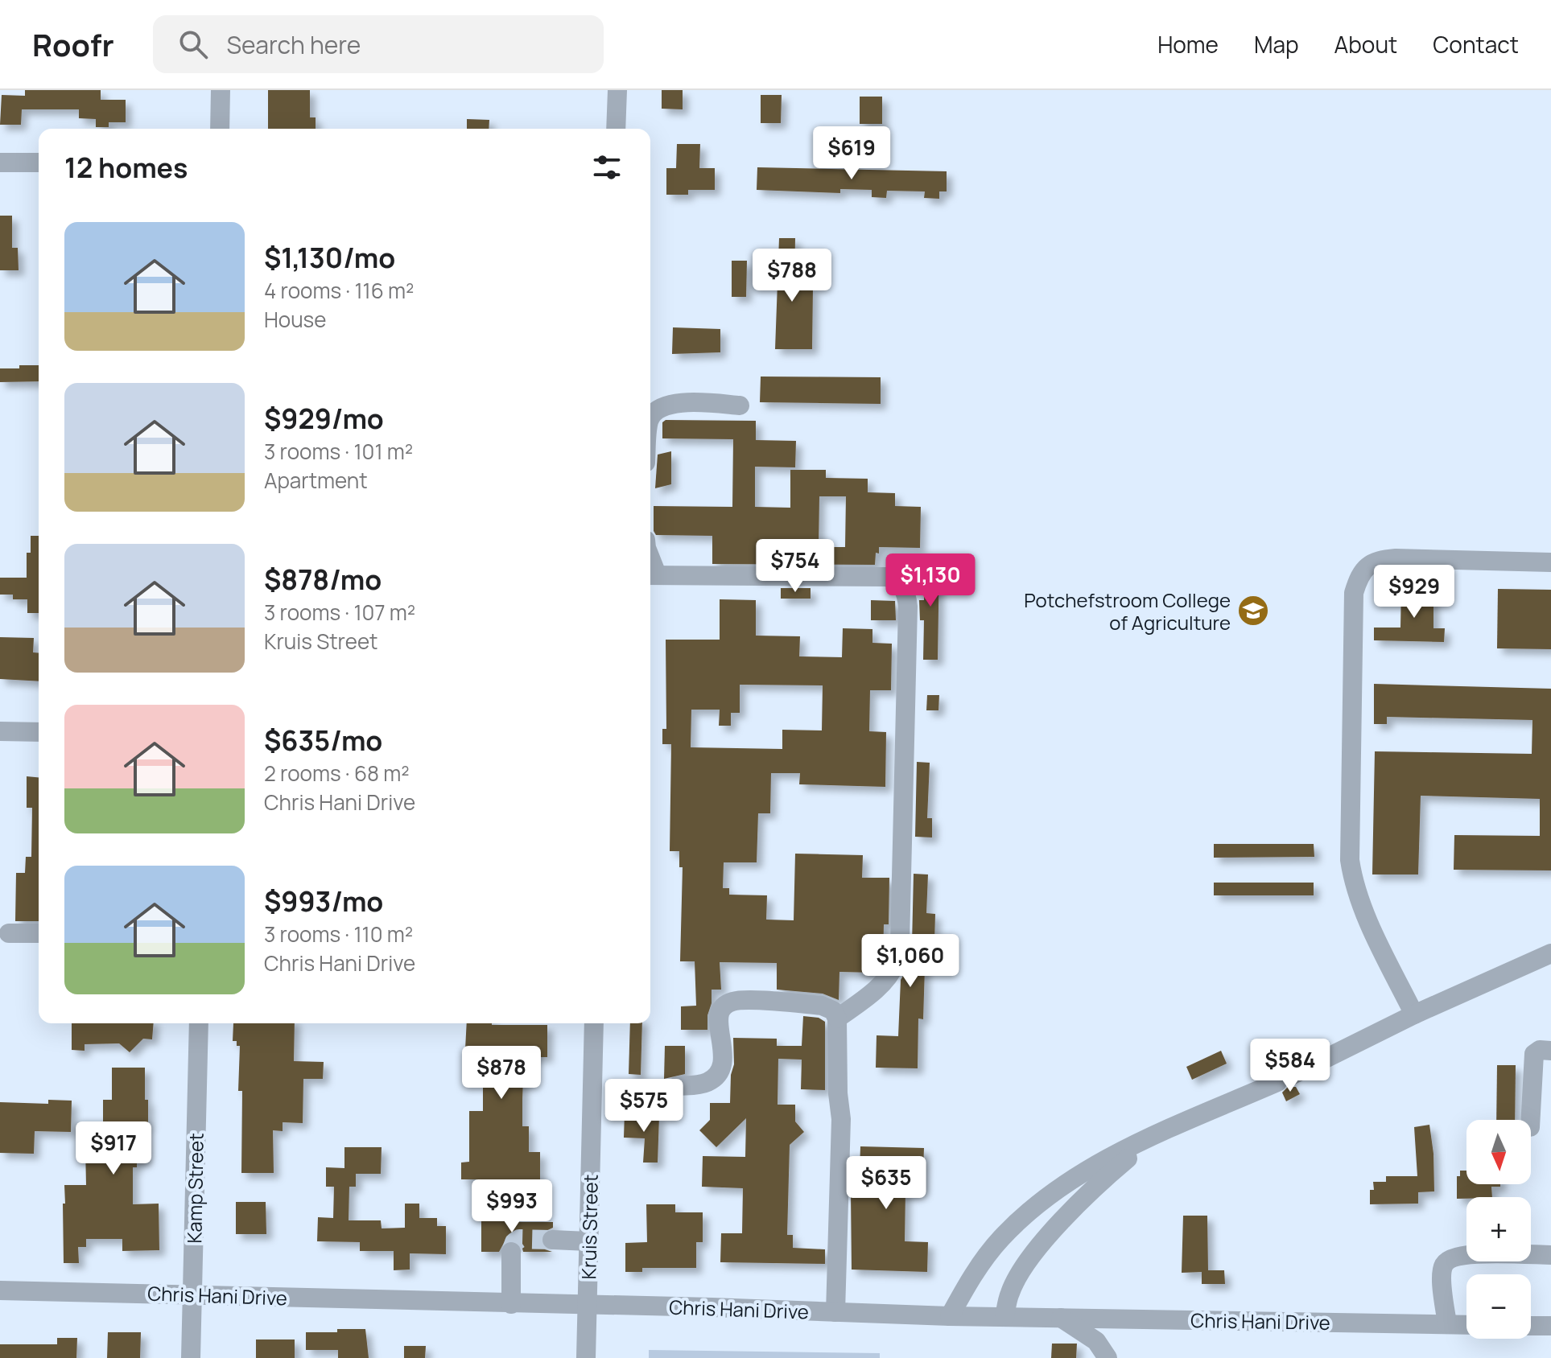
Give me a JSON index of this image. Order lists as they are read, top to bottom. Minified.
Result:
{"streets":{"street":["Kamp Street","Kruis Street","Chris Hani Drive"]},"crossings":[["Kamp Street","Chris Hani Drive"],["Kruis Street","Chris Hani Drive"]],"places":{"school or university":["Potchefstroom College of Agriculture"]},"north":"bottom","page":{"header":"Roofr","search":"Search here","nav":["Home","Map","About","Contact"],"price":["$619","$788","$754","$1,130","$929","$1,060","$584","$878","$575","$917","$635","$993"],"heading":"12 homes","list":[{"name":"$1,130/mo","note":"4 rooms · 116 m² · House"},{"name":"$929/mo","note":"3 rooms · 101 m² · Apartment"},{"name":"$878/mo","note":"3 rooms · 107 m² · Kruis Street"},{"name":"$635/mo","note":"2 rooms · 68 m² · Chris Hani Drive"},{"name":"$993/mo","note":"3 rooms · 110 m² · Chris Hani Drive"}],"map_buttons":["+","−"]}}
